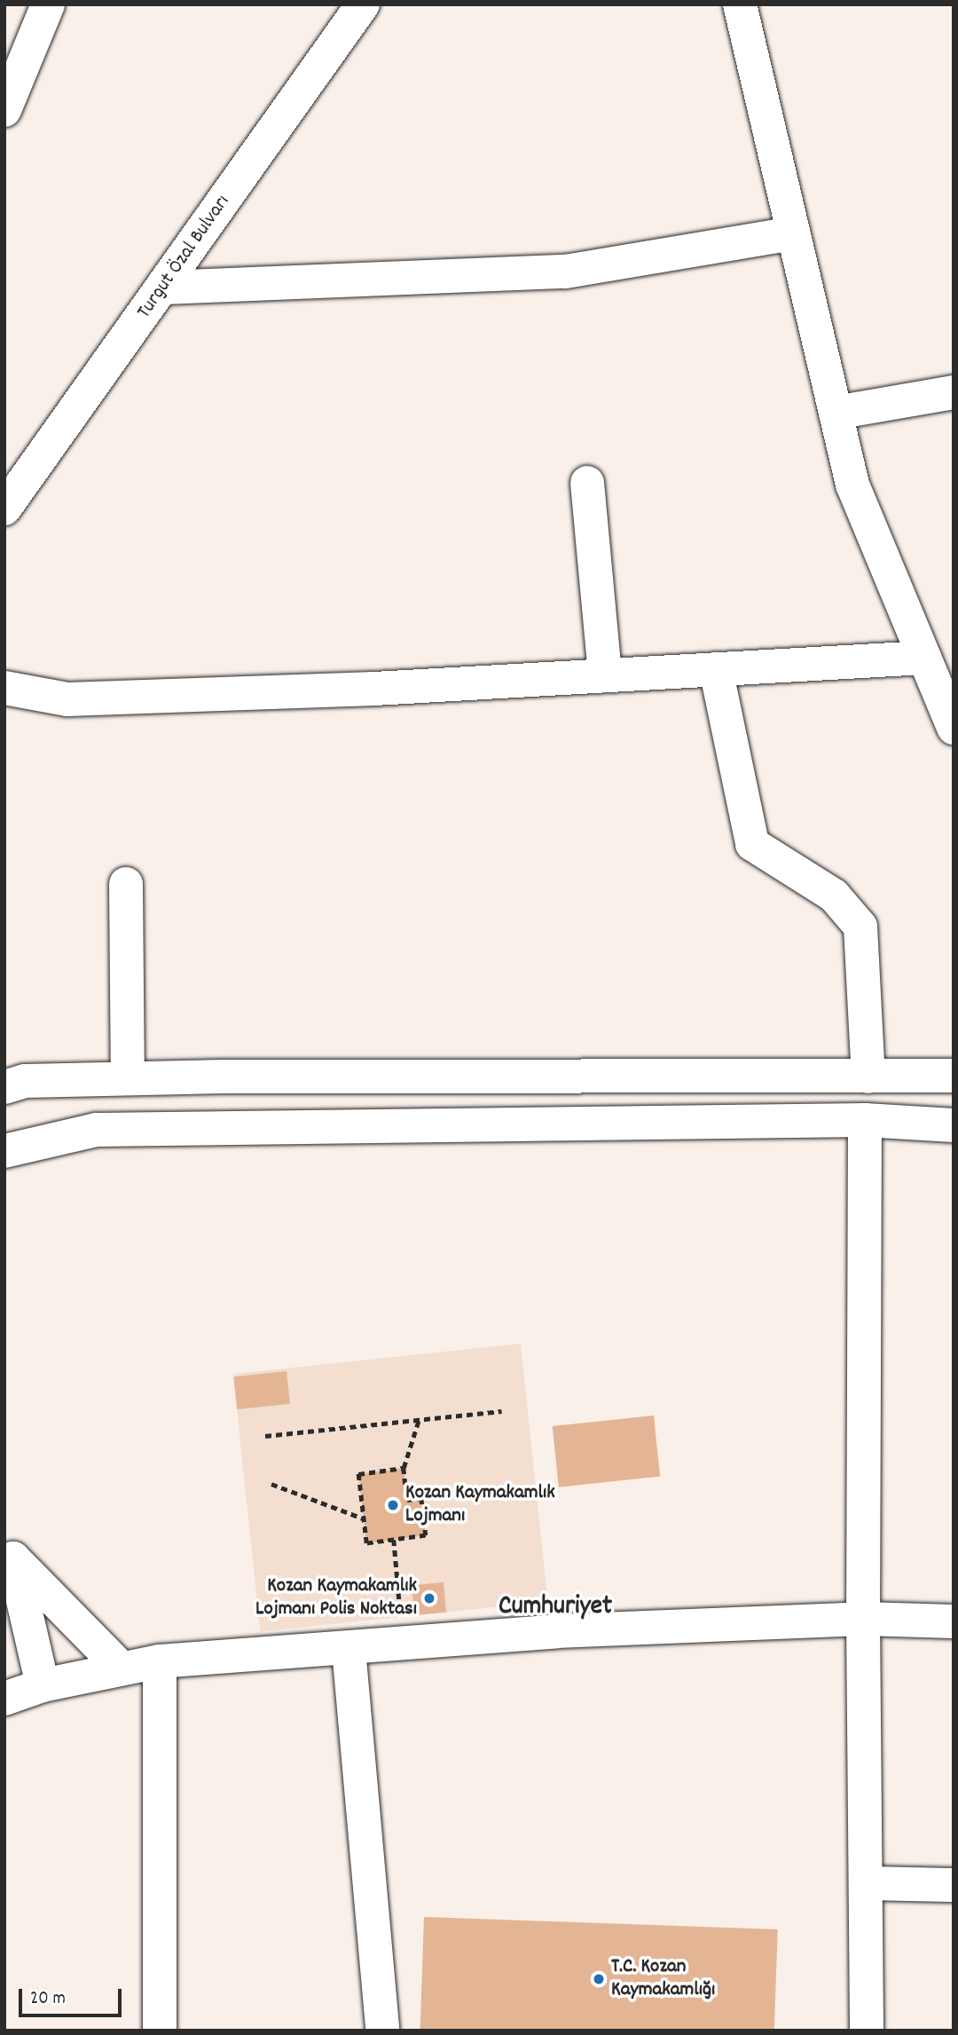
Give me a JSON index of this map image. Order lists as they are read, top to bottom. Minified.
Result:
{"streets":{"main road":["Turgut Özal Bulvarı"]},"districts":["Cumhuriyet"],"places":["Kozan Kaymakamlık Lojmanı","Kozan Kaymakamlık Lojmanı Polis Noktası","T.C. Kozan Kaymakamlığı"],"scale_bar":"20 m"}
